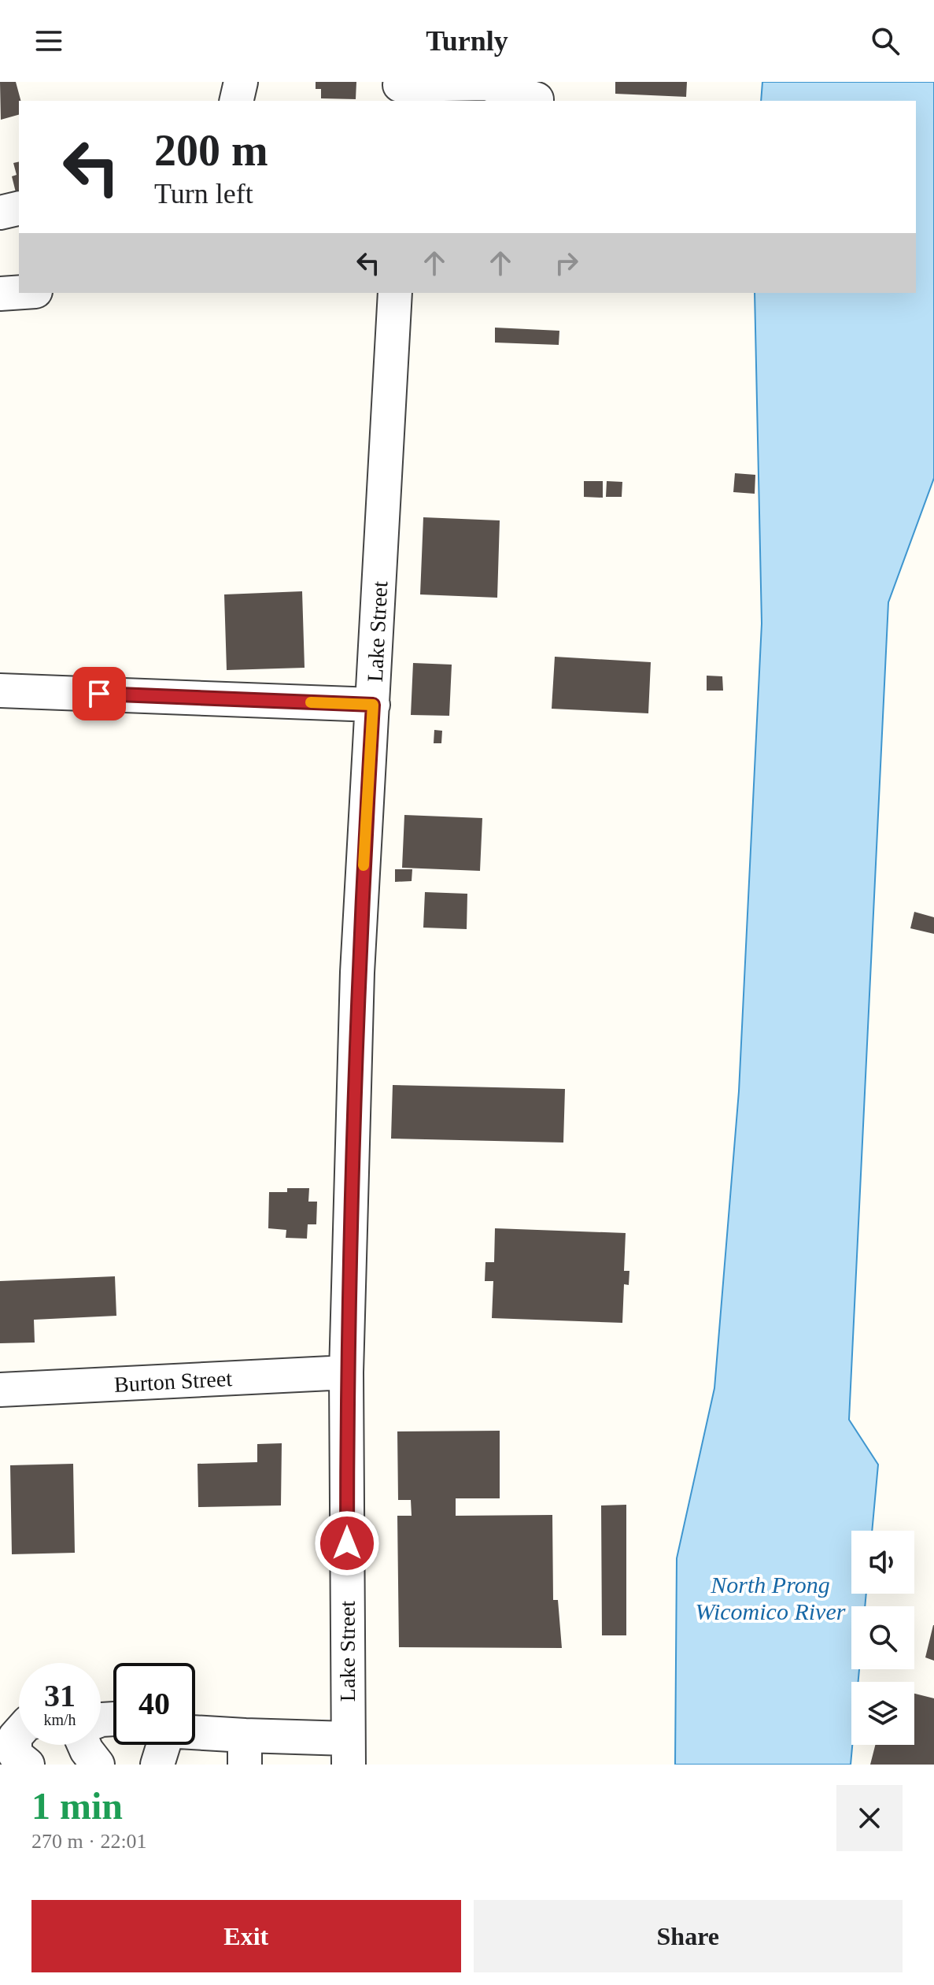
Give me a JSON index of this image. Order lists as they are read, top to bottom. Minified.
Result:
{"streets":{"street":["Lake Street","Burton Street"]},"crossings":[["Lake Street","Burton Street"]],"water":["North Prong Wicomico River"],"page":{"header":"Turnly","turn":["200 m","Turn left"],"speed":"31 km/h","limit":"40","heading":["1 min","270 m · 22:01"],"buttons":["Exit","Share"]}}
